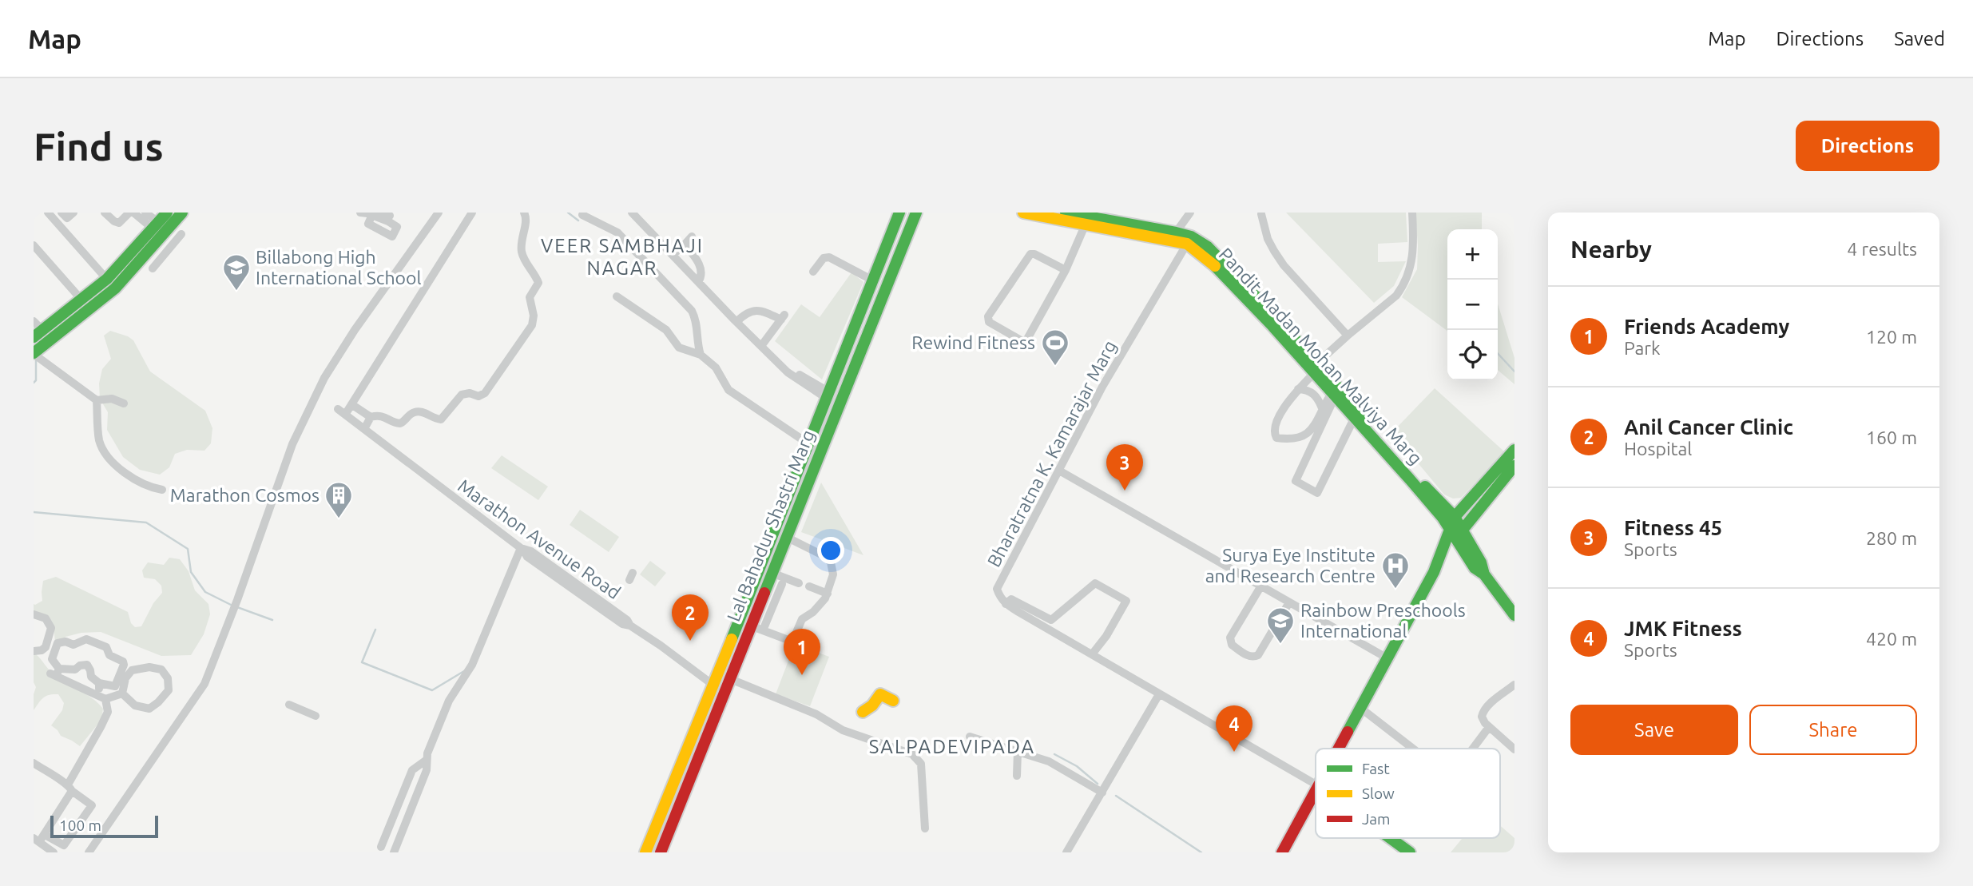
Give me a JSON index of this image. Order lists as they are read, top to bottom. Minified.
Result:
{"streets":{"street":["Pandit Madan Mohan Malviya Marg","Bharatratna K. Kamarajar Marg","Lal Bahadur Shastri Marg","Marathon Avenue Road"]},"crossings":[["Pandit Madan Mohan Malviya Marg","Bharatratna K. Kamarajar Marg"],["Lal Bahadur Shastri Marg","Marathon Avenue Road"]],"districts":["VEER SAMBHAJI NAGAR","SALPADEVIPADA"],"places":{"school or university":["Billabong High International School","Rainbow Preschools International"],"sports":["Rewind Fitness"],"building":["Marathon Cosmos"],"hospital":["Surya Eye Institute and Research Centre"]},"legend":["Fast","Slow","Jam"],"scale_bar":"100 m","page":{"header":"Map","nav":["Map","Directions","Saved"],"buttons":["Directions",["Save","Share"]],"title":"Find us","heading":["Nearby","4 results"],"map_buttons":["+","−"],"list":[{"mark":"1","name":"Friends Academy","note":"Park","value":"120 m"},{"mark":"2","name":"Anil Cancer Clinic","note":"Hospital","value":"160 m"},{"mark":"3","name":"Fitness 45","note":"Sports","value":"280 m"},{"mark":"4","name":"JMK Fitness","note":"Sports","value":"420 m"}],"pins":["3","2","1","4"],"scale":"100 m"}}
